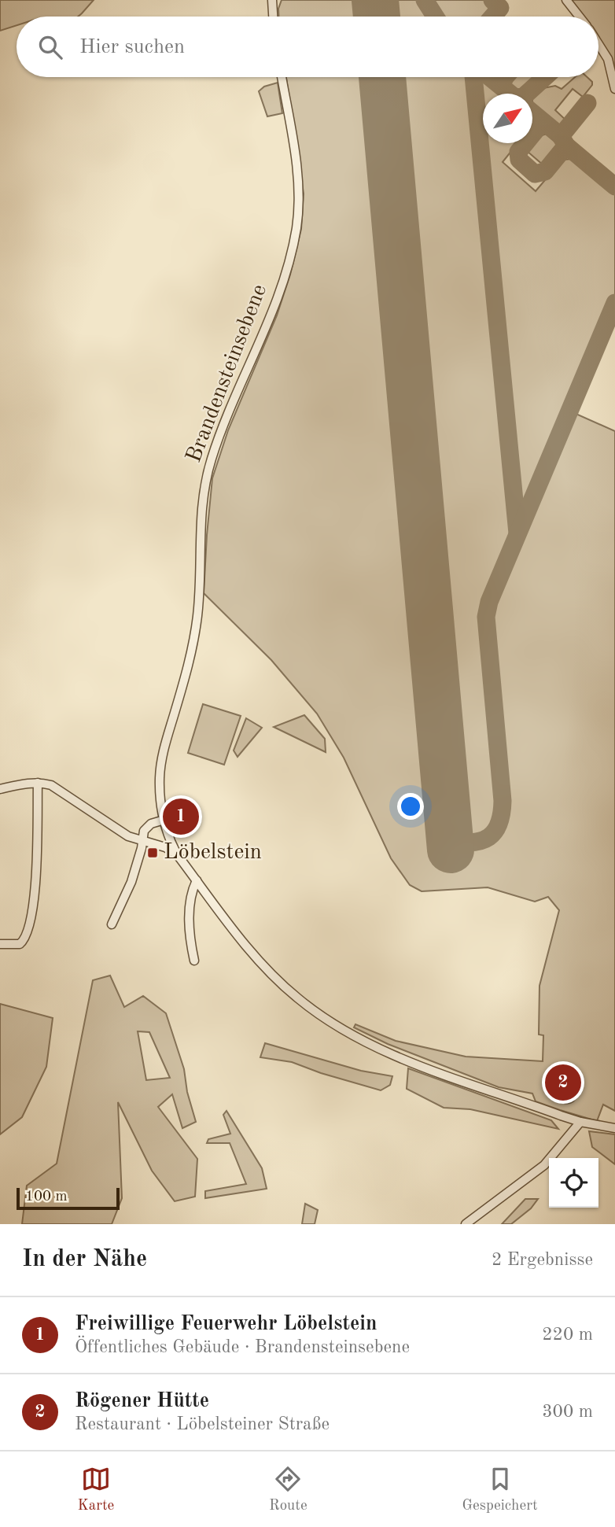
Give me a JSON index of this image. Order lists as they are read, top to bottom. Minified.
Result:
{"streets":{"street":["Brandensteinsebene"]},"places":{"transit":["Löbelstein"]},"scale_bar":"100 m","north":"top right","page":{"search":"Hier suchen","pins":["1","2"],"scale":"100 m","heading":["In der Nähe","2 Ergebnisse"],"list":[{"mark":"1","name":"Freiwillige Feuerwehr Löbelstein","note":"Öffentliches Gebäude · Brandensteinsebene","value":"220 m"},{"mark":"2","name":"Rögener Hütte","note":"Restaurant · Löbelsteiner Straße","value":"300 m"}],"nav":["Karte","Route","Gespeichert"]}}
